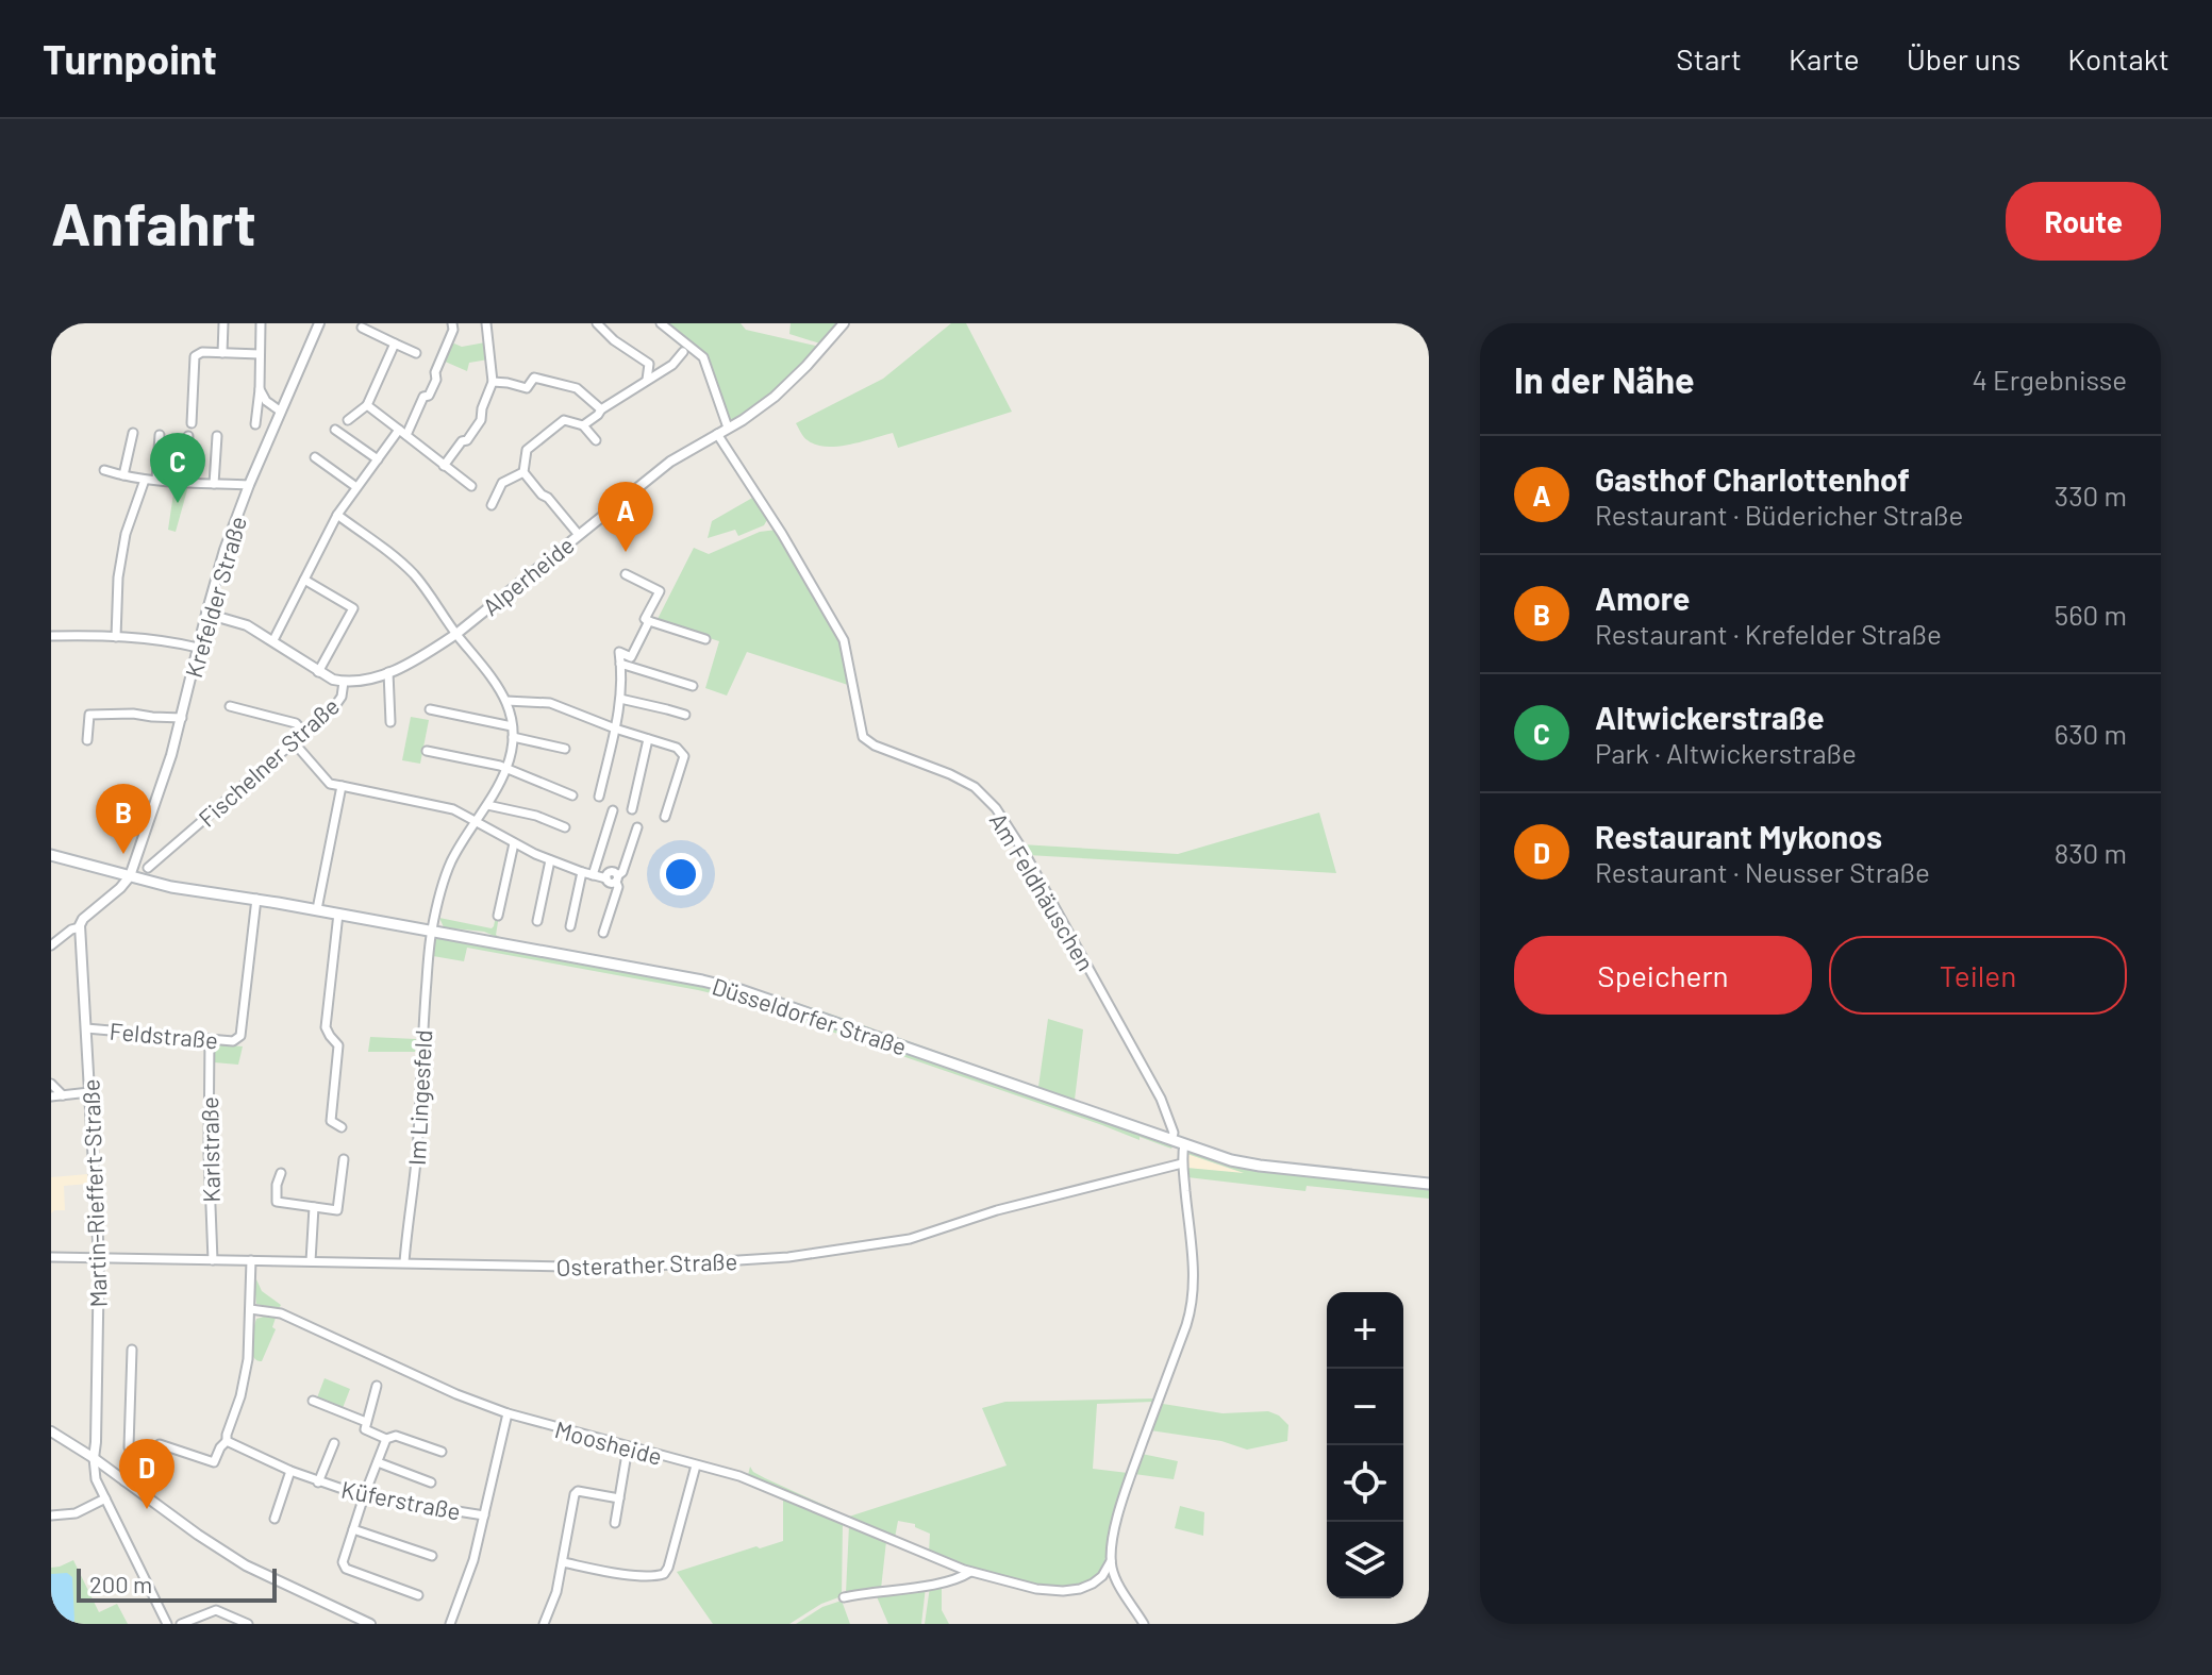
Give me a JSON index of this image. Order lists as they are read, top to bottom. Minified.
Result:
{"streets":{"main road":["Düsseldorfer Straße"],"street":["Alperheide","Krefelder Straße","Fischelner Straße","Am Feldhäuschen","Feldstraße","Im Lingesfeld","Karlstraße","Martin-Rieffert-Straße","Osterather Straße","Moosheide","Küferstraße"]},"crossings":[["Alperheide","Fischelner Straße"],["Alperheide","Am Feldhäuschen"],["Krefelder Straße","Düsseldorfer Straße"],["Am Feldhäuschen","Düsseldorfer Straße"],["Düsseldorfer Straße","Feldstraße"],["Düsseldorfer Straße","Im Lingesfeld"],["Feldstraße","Karlstraße"],["Feldstraße","Martin-Rieffert-Straße"],["Im Lingesfeld","Osterather Straße"],["Karlstraße","Osterather Straße"],["Martin-Rieffert-Straße","Osterather Straße"]],"scale_bar":"200 m","page":{"header":"Turnpoint","nav":["Start","Karte","Über uns","Kontakt"],"buttons":["Route",["Speichern","Teilen"]],"title":"Anfahrt","heading":["In der Nähe","4 Ergebnisse"],"pins":["C","A","B","D"],"list":[{"mark":"A","name":"Gasthof Charlottenhof","note":"Restaurant · Büdericher Straße","value":"330 m"},{"mark":"B","name":"Amore","note":"Restaurant · Krefelder Straße","value":"560 m"},{"mark":"C","name":"Altwickerstraße","note":"Park · Altwickerstraße","value":"630 m"},{"mark":"D","name":"Restaurant Mykonos","note":"Restaurant · Neusser Straße","value":"830 m"}],"map_buttons":["+","−"],"scale":"200 m"}}
